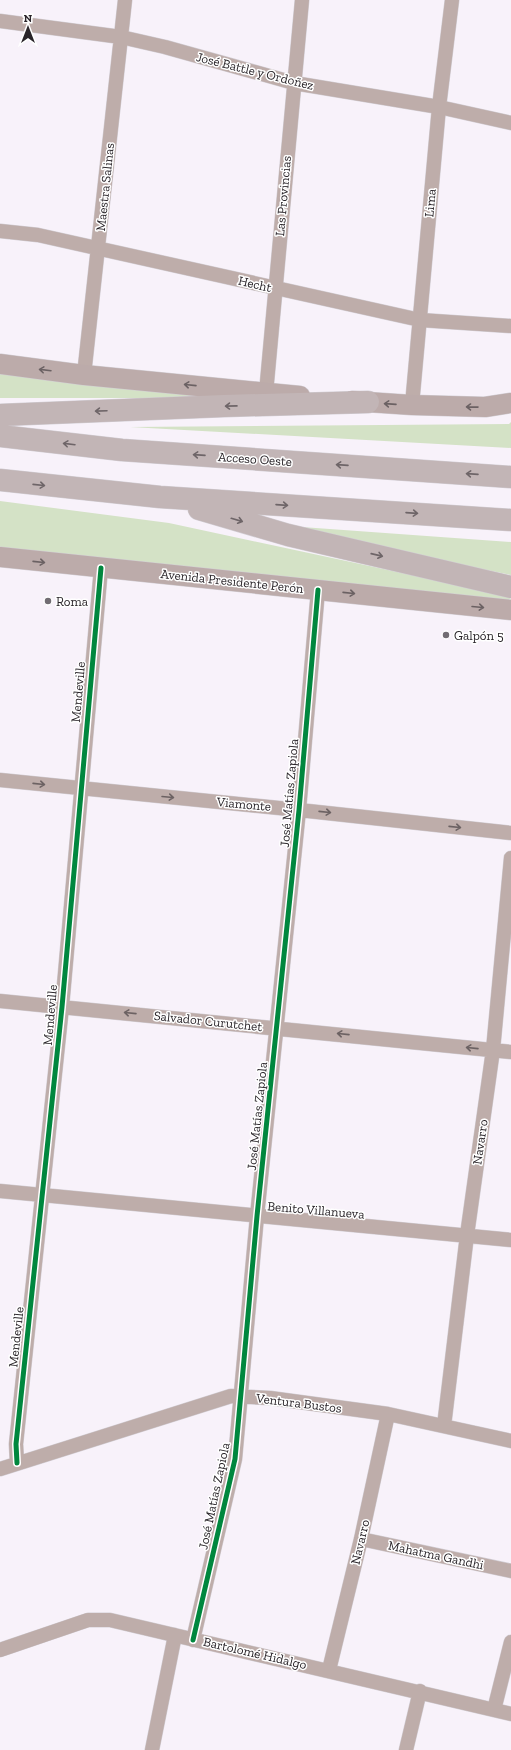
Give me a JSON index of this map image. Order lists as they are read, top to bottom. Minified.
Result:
{"streets":{"highway":["Acceso Oeste"],"street":["José Battle y Ordoñez","Maestra Salinas","Las Provincias","Lima","Hecht","Avenida Presidente Perón","Mendeville","José Matías Zapiola","Viamonte","Salvador Curutchet","Navarro","Benito Villanueva","Ventura Bustos","Mahatma Gandhi","Bartolomé Hidalgo"]},"crossings":[["José Battle y Ordoñez","Maestra Salinas"],["José Battle y Ordoñez","Las Provincias"],["José Battle y Ordoñez","Lima"],["Maestra Salinas","Hecht"],["Las Provincias","Hecht"],["Lima","Hecht"],["Avenida Presidente Perón","Mendeville"],["Avenida Presidente Perón","José Matías Zapiola"],["Mendeville","Viamonte"],["Mendeville","Salvador Curutchet"],["Mendeville","Benito Villanueva"],["Mendeville","Ventura Bustos"],["José Matías Zapiola","Viamonte"],["José Matías Zapiola","Salvador Curutchet"],["José Matías Zapiola","Benito Villanueva"],["José Matías Zapiola","Ventura Bustos"],["José Matías Zapiola","Bartolomé Hidalgo"],["Salvador Curutchet","Navarro"],["Navarro","Benito Villanueva"],["Navarro","Ventura Bustos"],["Navarro","Mahatma Gandhi"],["Navarro","Bartolomé Hidalgo"]],"one_way":["Avenida Presidente Perón","Viamonte","Salvador Curutchet"],"places":["Roma","Galpón 5"],"north":"top"}
